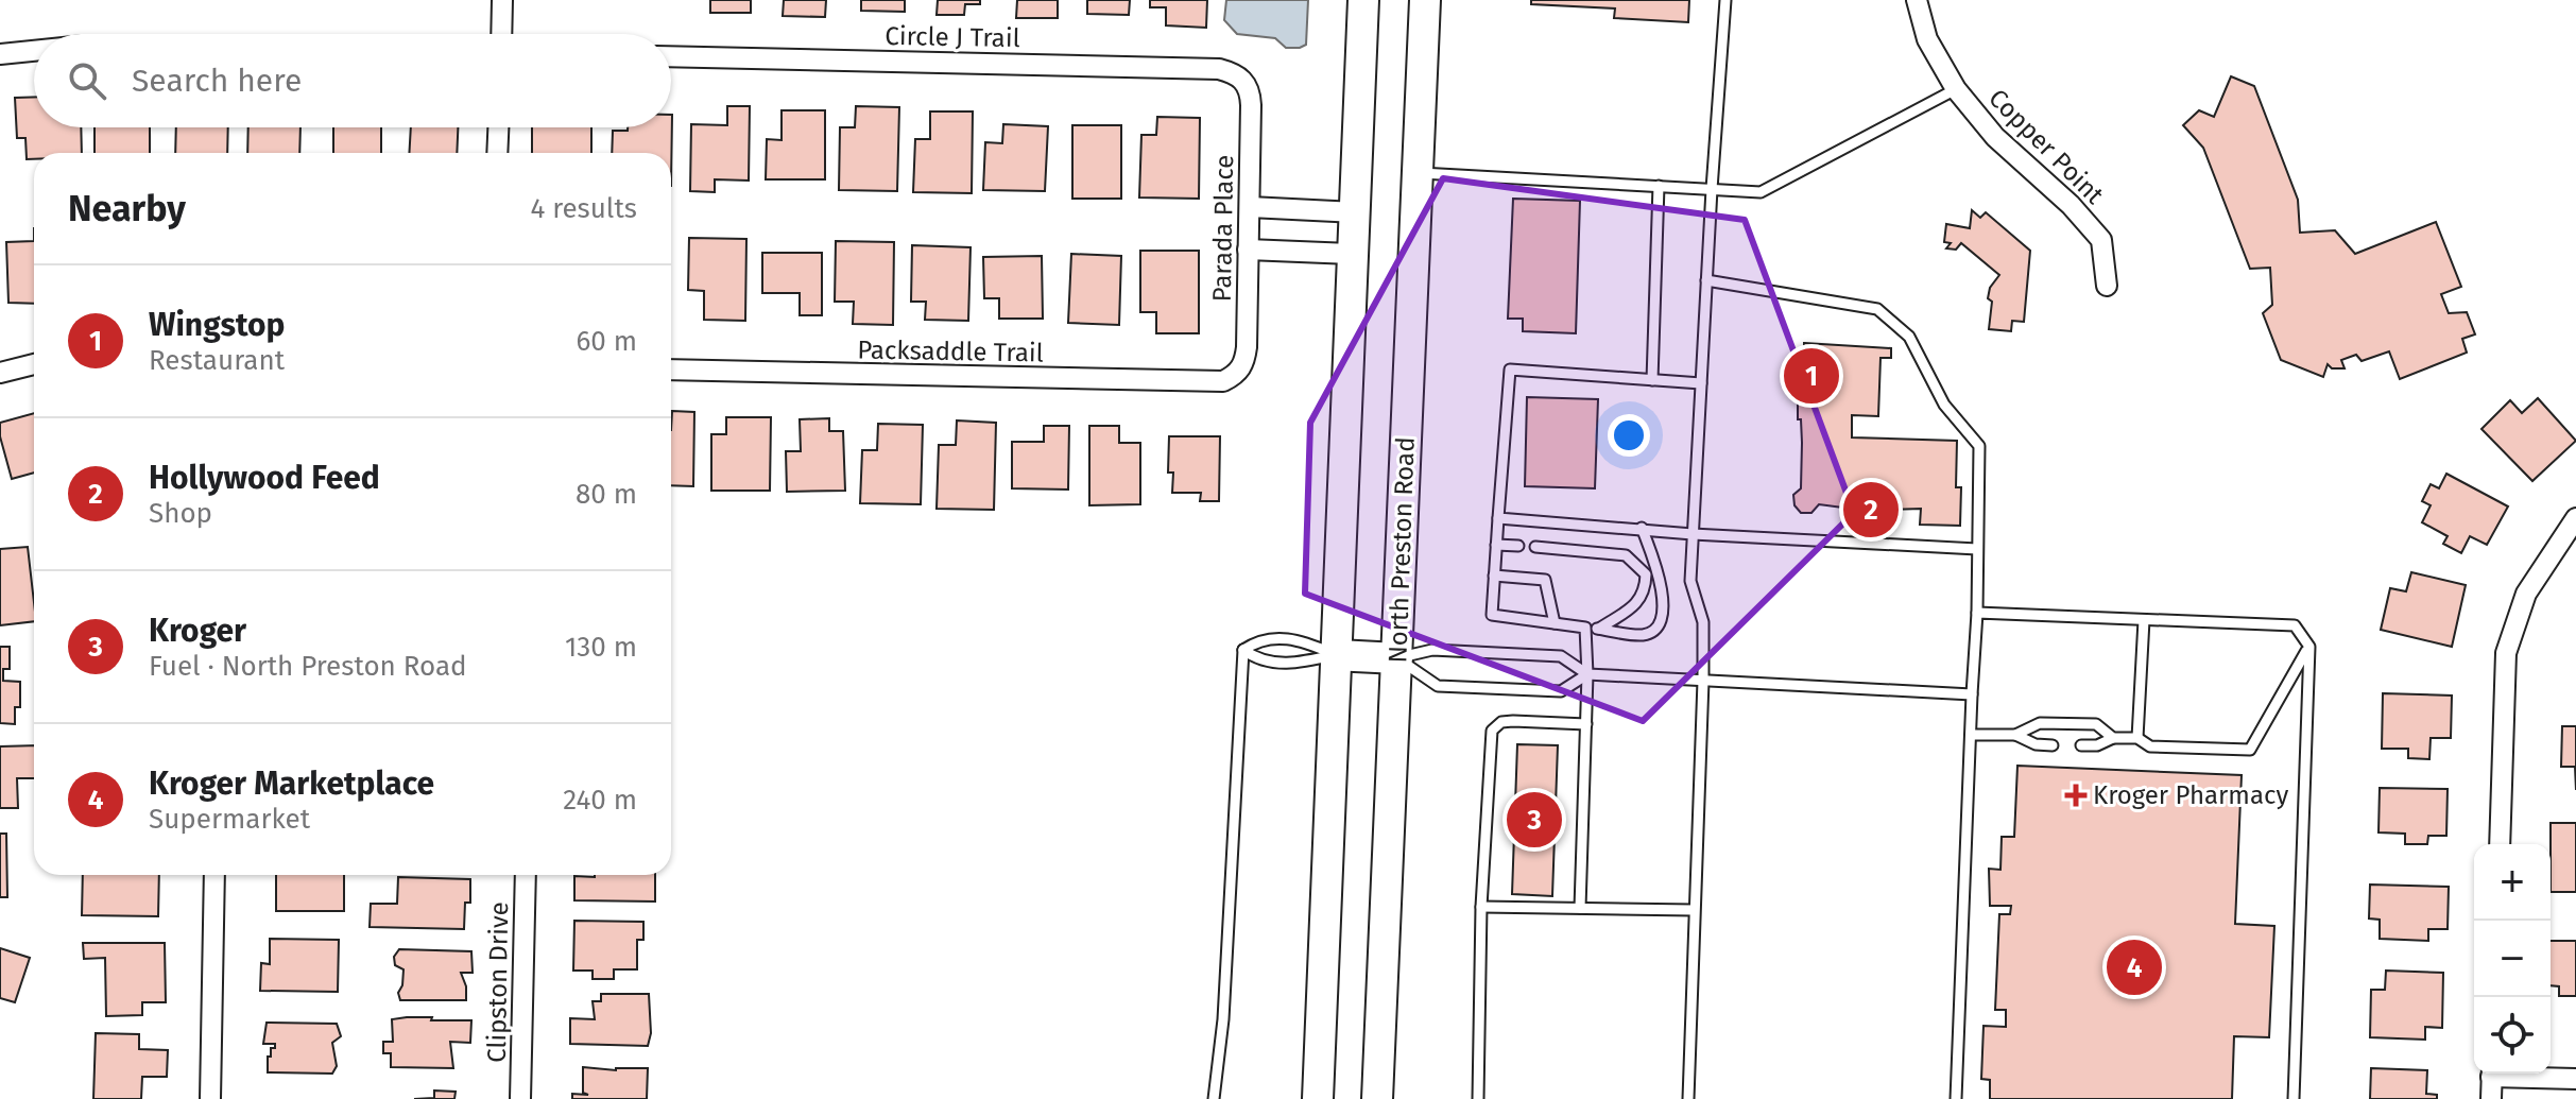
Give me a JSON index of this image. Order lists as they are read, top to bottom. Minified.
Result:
{"streets":{"main road":["North Preston Road"],"street":["Circle J Trail","Copper Point","Parada Place","Packsaddle Trail","Clipston Drive"]},"crossings":[["Circle J Trail","Parada Place"],["Parada Place","Packsaddle Trail"]],"places":{"health":["Kroger Pharmacy"]},"page":{"search":"Search here","heading":["Nearby","4 results"],"list":[{"mark":"1","name":"Wingstop","note":"Restaurant","value":"60 m"},{"mark":"2","name":"Hollywood Feed","note":"Shop","value":"80 m"},{"mark":"3","name":"Kroger","note":"Fuel · North Preston Road","value":"130 m"},{"mark":"4","name":"Kroger Marketplace","note":"Supermarket","value":"240 m"}],"pins":["1","2","3","4"],"map_buttons":["+","−"]}}
